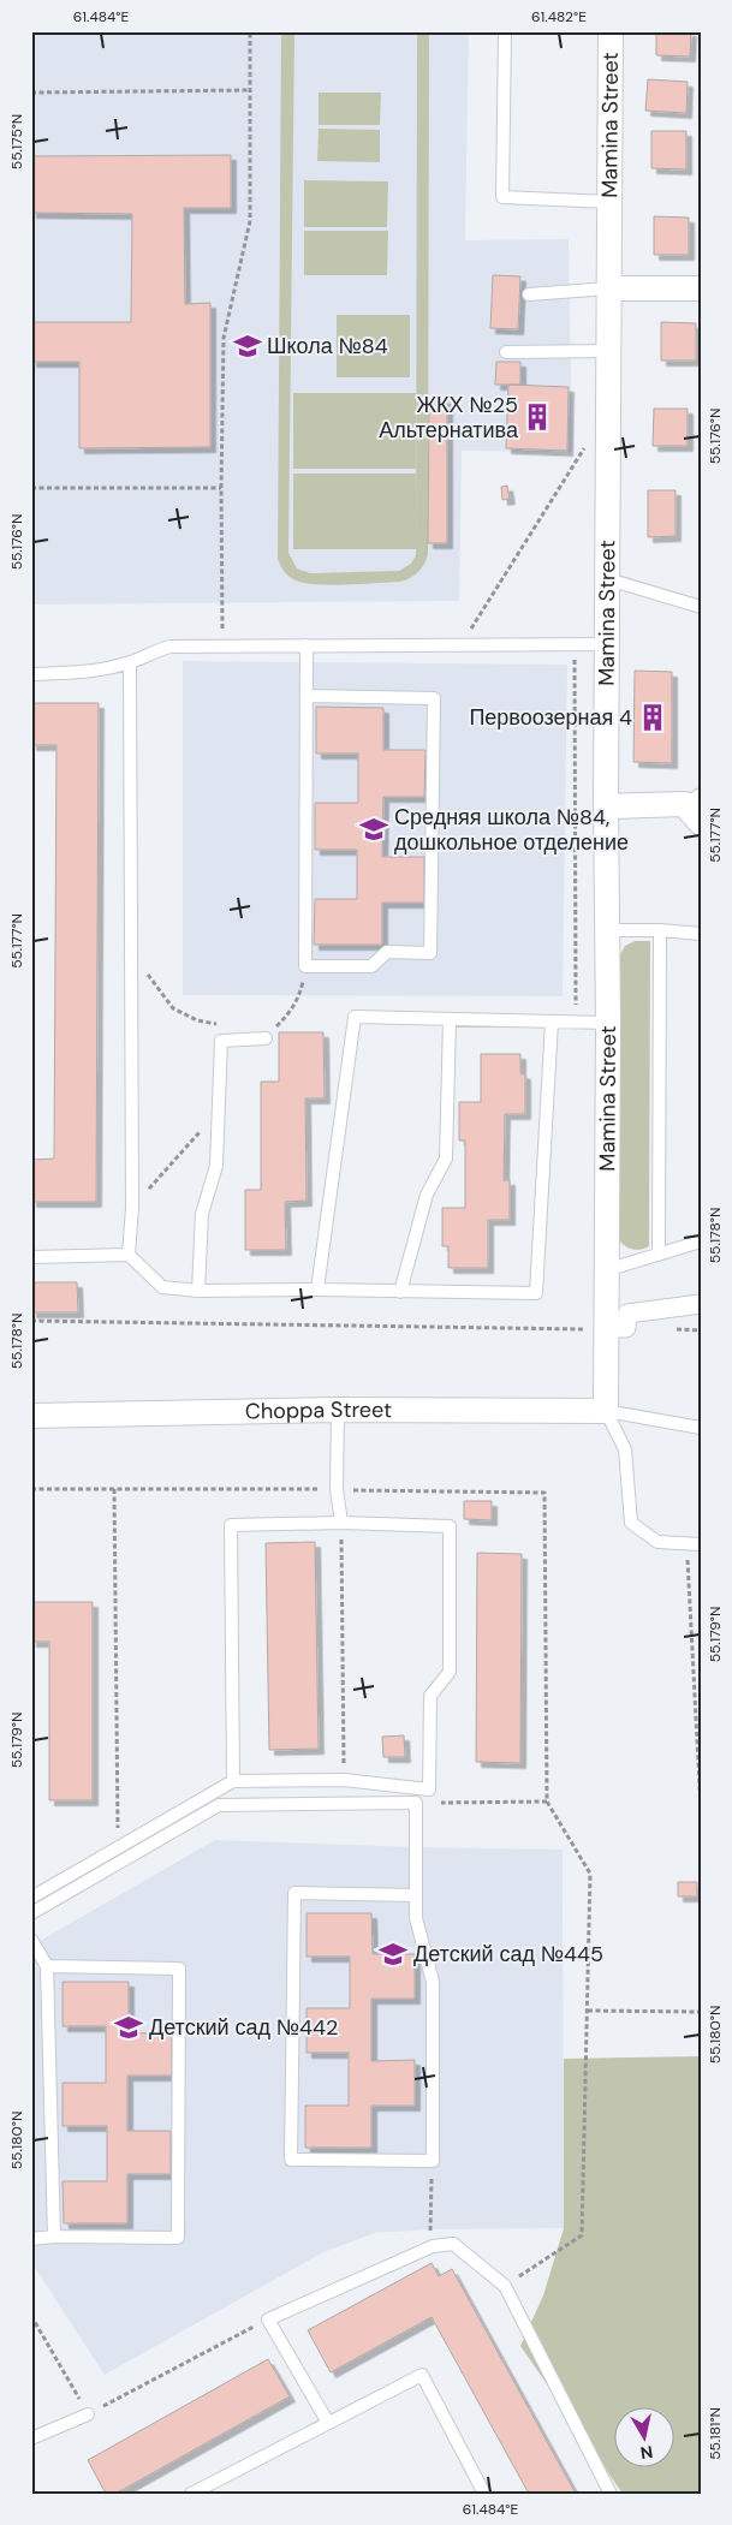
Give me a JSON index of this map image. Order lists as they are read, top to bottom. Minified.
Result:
{"streets":{"street":["Mamina Street","Choppa Street"]},"crossings":[["Mamina Street","Choppa Street"]],"places":{"school or university":["Школа №84","Средняя школа №84, дошкольное отделение","Детский сад №445","Детский сад №442"],"building":["ЖКХ №25 Альтернатива","Первоозерная 4"]},"north":"bottom","coordinates":["61.484°E","61.482°E","55.175°N","55.176°N","55.177°N","55.178°N","55.179°N","55.180°N","55.181°N"]}
